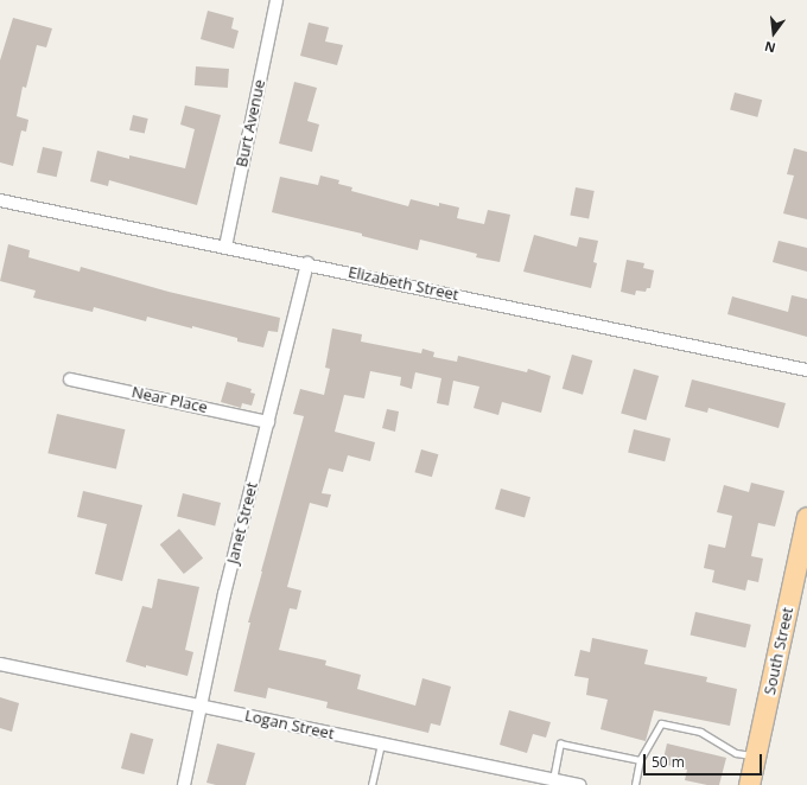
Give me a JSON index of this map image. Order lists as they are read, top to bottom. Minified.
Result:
{"streets":{"main road":["South Street"],"street":["Burt Avenue","Elizabeth Street","Near Place","Janet Street","Logan Street"]},"crossings":[["Burt Avenue","Elizabeth Street"],["Elizabeth Street","Janet Street"],["Near Place","Janet Street"],["Janet Street","Logan Street"]],"scale_bar":"50 m","north":"bottom"}
